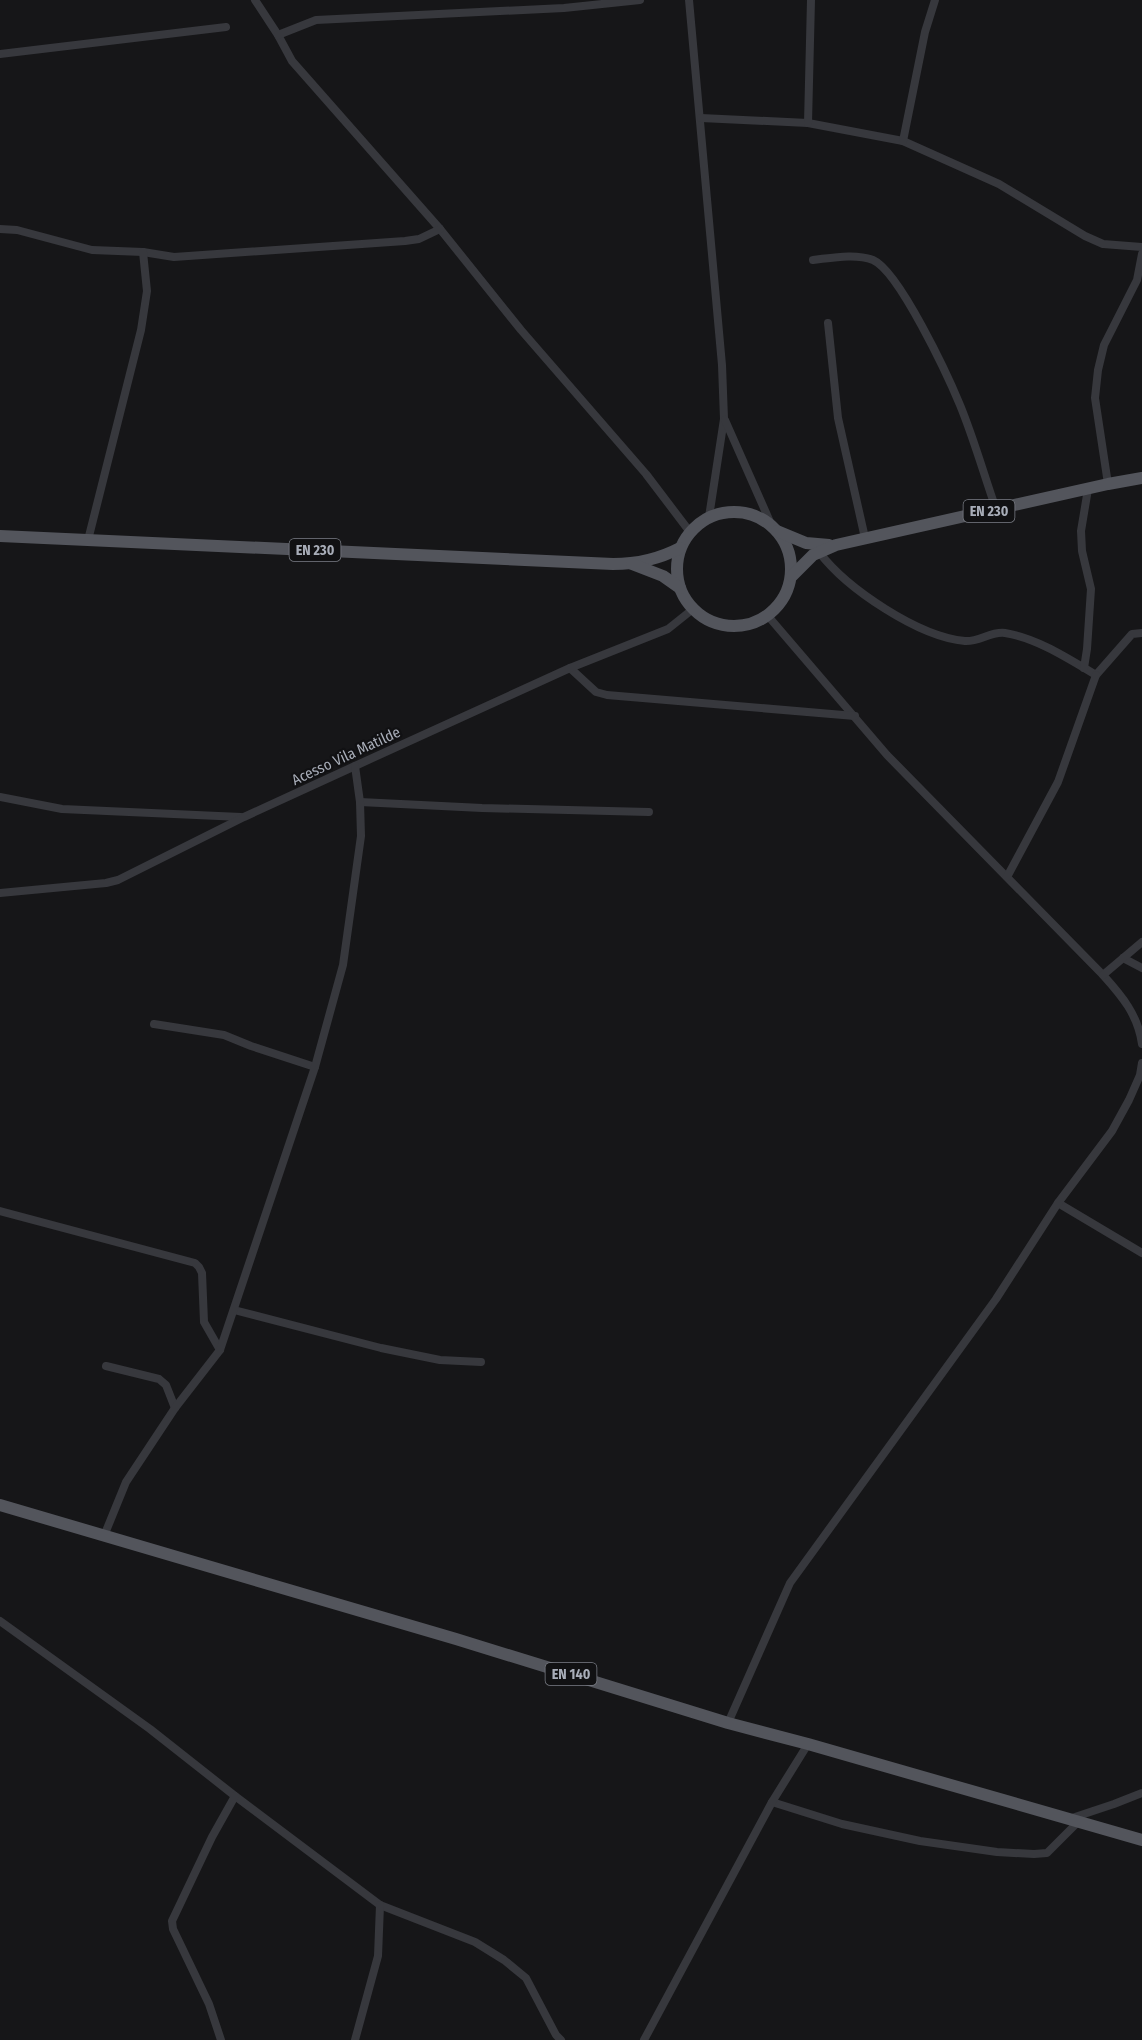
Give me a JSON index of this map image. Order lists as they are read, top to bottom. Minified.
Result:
{"streets":{"main road":["EN 230","EN 140"],"street":["Acesso Vila Matilde"]},"crossings":[["EN 230","Acesso Vila Matilde"]]}
